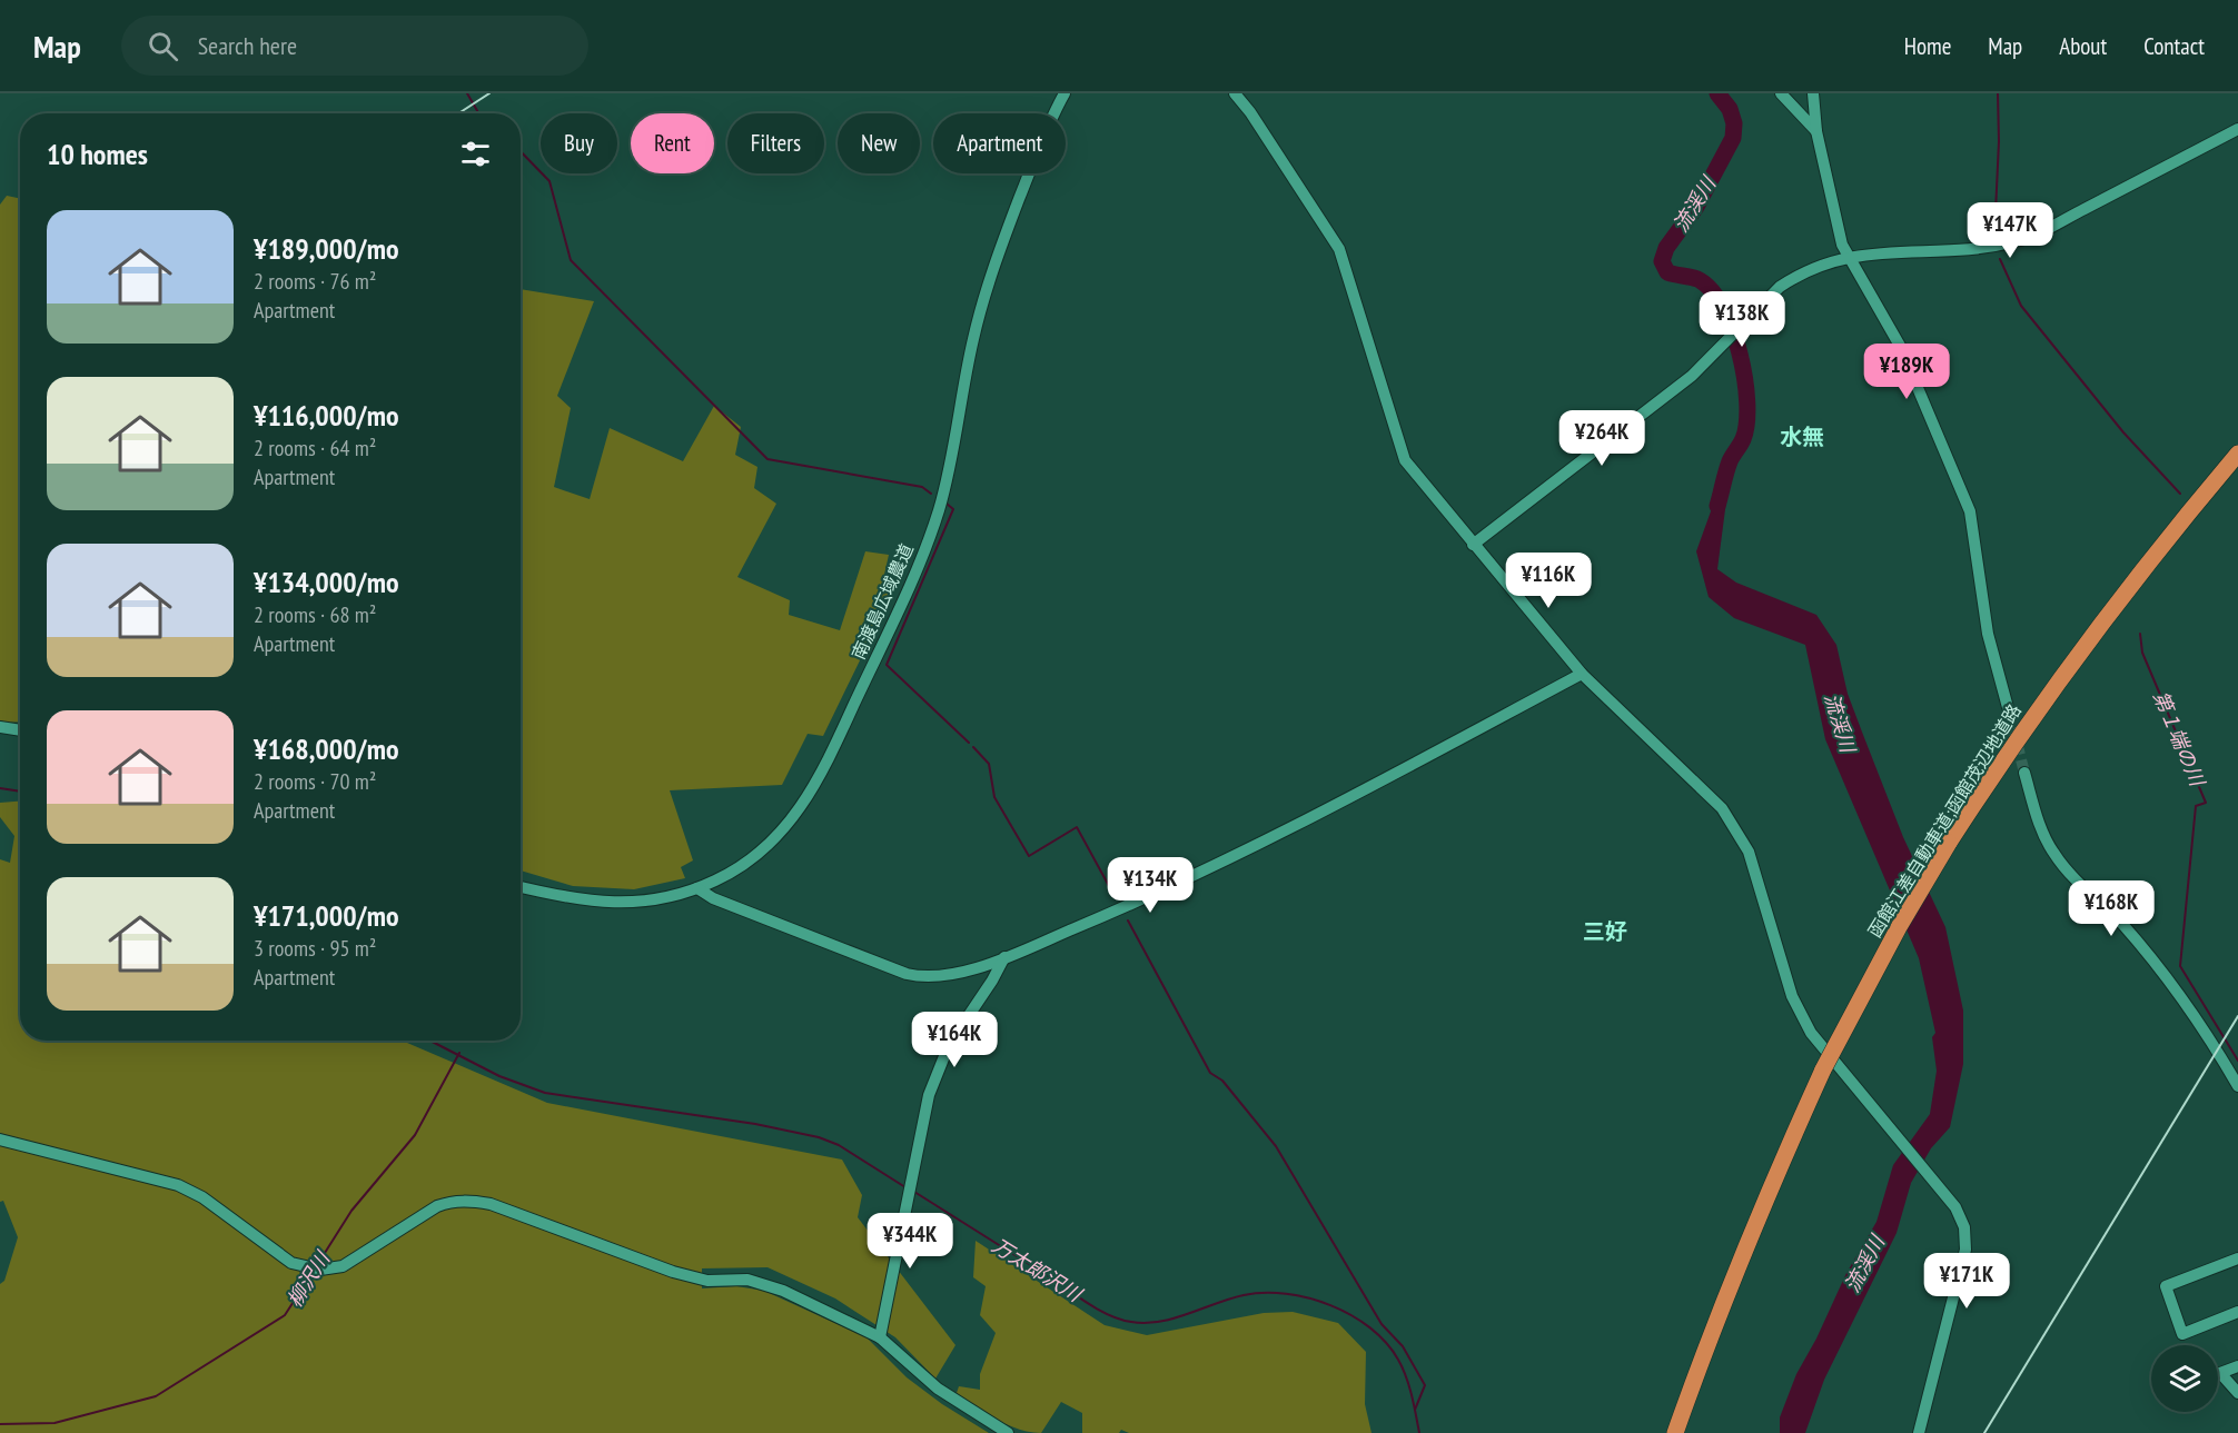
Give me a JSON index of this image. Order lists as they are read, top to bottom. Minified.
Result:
{"streets":{"highway":["函館江差自動車道;函館茂辺地道路"],"street":["南渡島広域農道"]},"districts":["水無","三好"],"water":["流渓川","第１端の川","万太郎沢川","柳沢川"],"page":{"header":"Map","search":"Search here","nav":["Home","Map","About","Contact"],"chip":["Buy","Rent","Filters","New","Apartment"],"heading":"10 homes","list":[{"name":"¥189,000/mo","note":"2 rooms · 76 m² · Apartment"},{"name":"¥116,000/mo","note":"2 rooms · 64 m² · Apartment"},{"name":"¥134,000/mo","note":"2 rooms · 68 m² · Apartment"},{"name":"¥168,000/mo","note":"2 rooms · 70 m² · Apartment"},{"name":"¥171,000/mo","note":"3 rooms · 95 m² · Apartment"}],"price":["¥147K","¥138K","¥189K","¥264K","¥116K","¥134K","¥168K","¥164K","¥344K","¥171K"]}}
